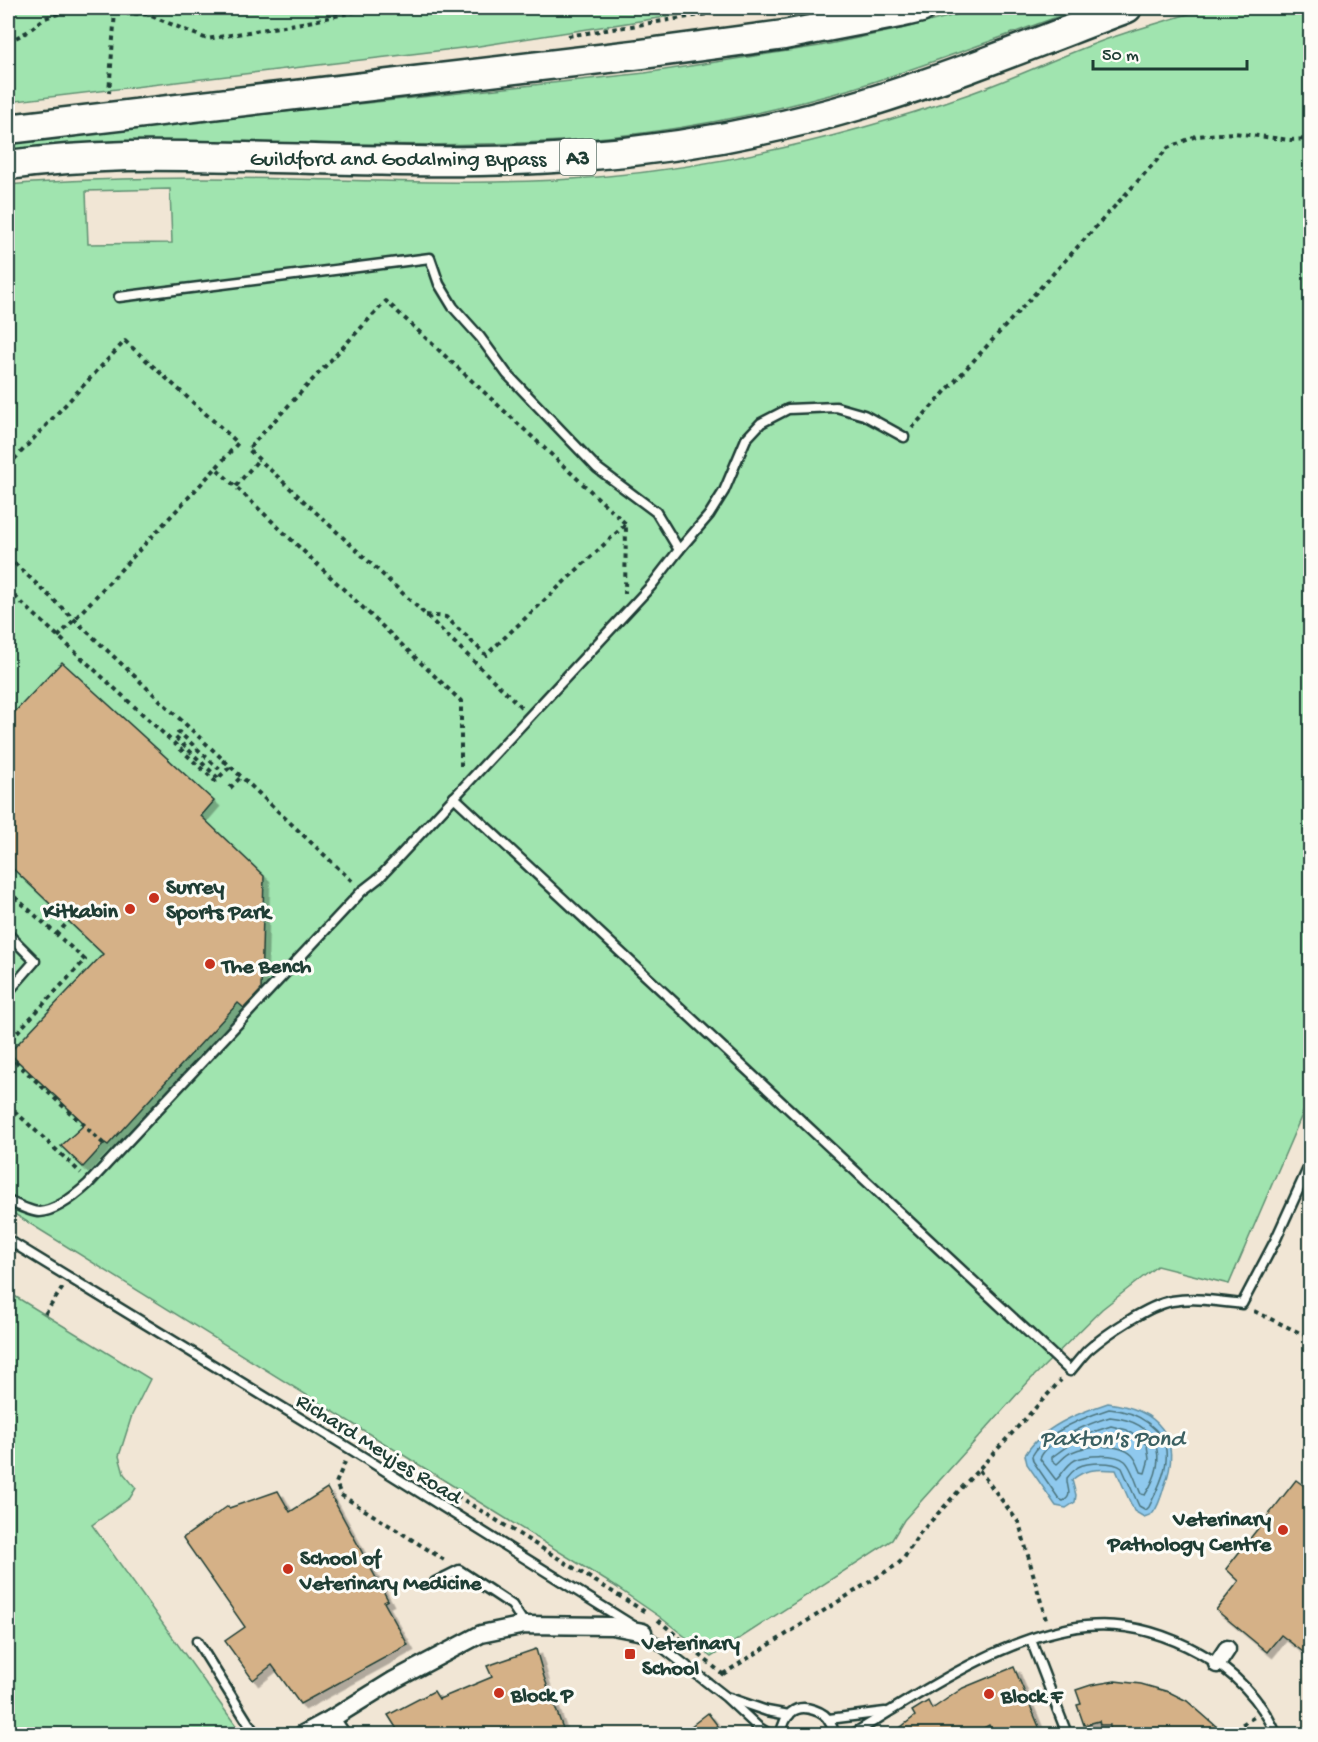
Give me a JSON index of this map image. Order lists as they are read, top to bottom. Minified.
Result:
{"streets":{"highway":["Guildford and Godalming Bypass","A3"],"lane":["Richard Meyjes Road"]},"water":["Paxton's Pond"],"places":{"other":["Surrey Sports Park","Kitkabin","The Bench","Veterinary Pathology Centre","School of Veterinary Medicine","Block P","Block F"],"transit":["Veterinary School"]},"scale_bar":"50 m"}
